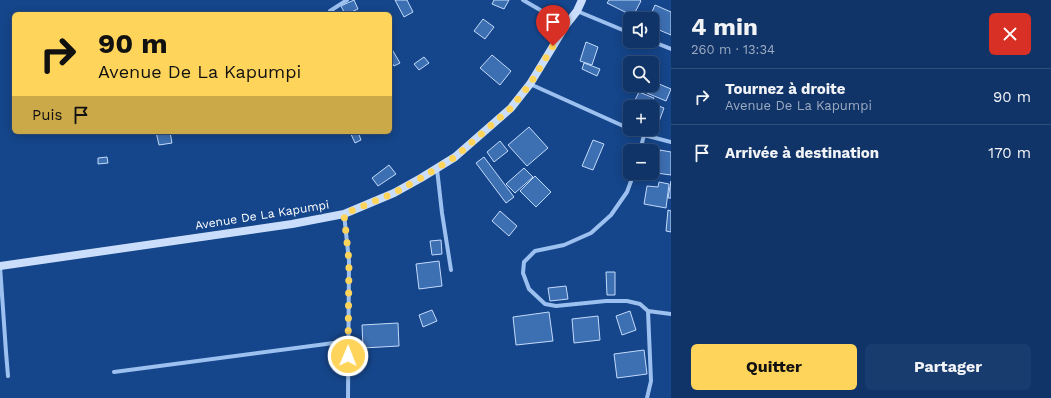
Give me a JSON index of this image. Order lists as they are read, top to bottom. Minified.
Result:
{"streets":{"main road":["Avenue De La Kapumpi"]},"page":{"heading":["4 min","260 m · 13:34"],"map_buttons":["+","−"],"turn":["90 m","Avenue De La Kapumpi"],"list":[{"name":"Tournez à droite","note":"Avenue De La Kapumpi","value":"90 m"},{"name":"Arrivée à destination","value":"170 m"}],"then":"Puis","buttons":["Quitter","Partager"]}}
